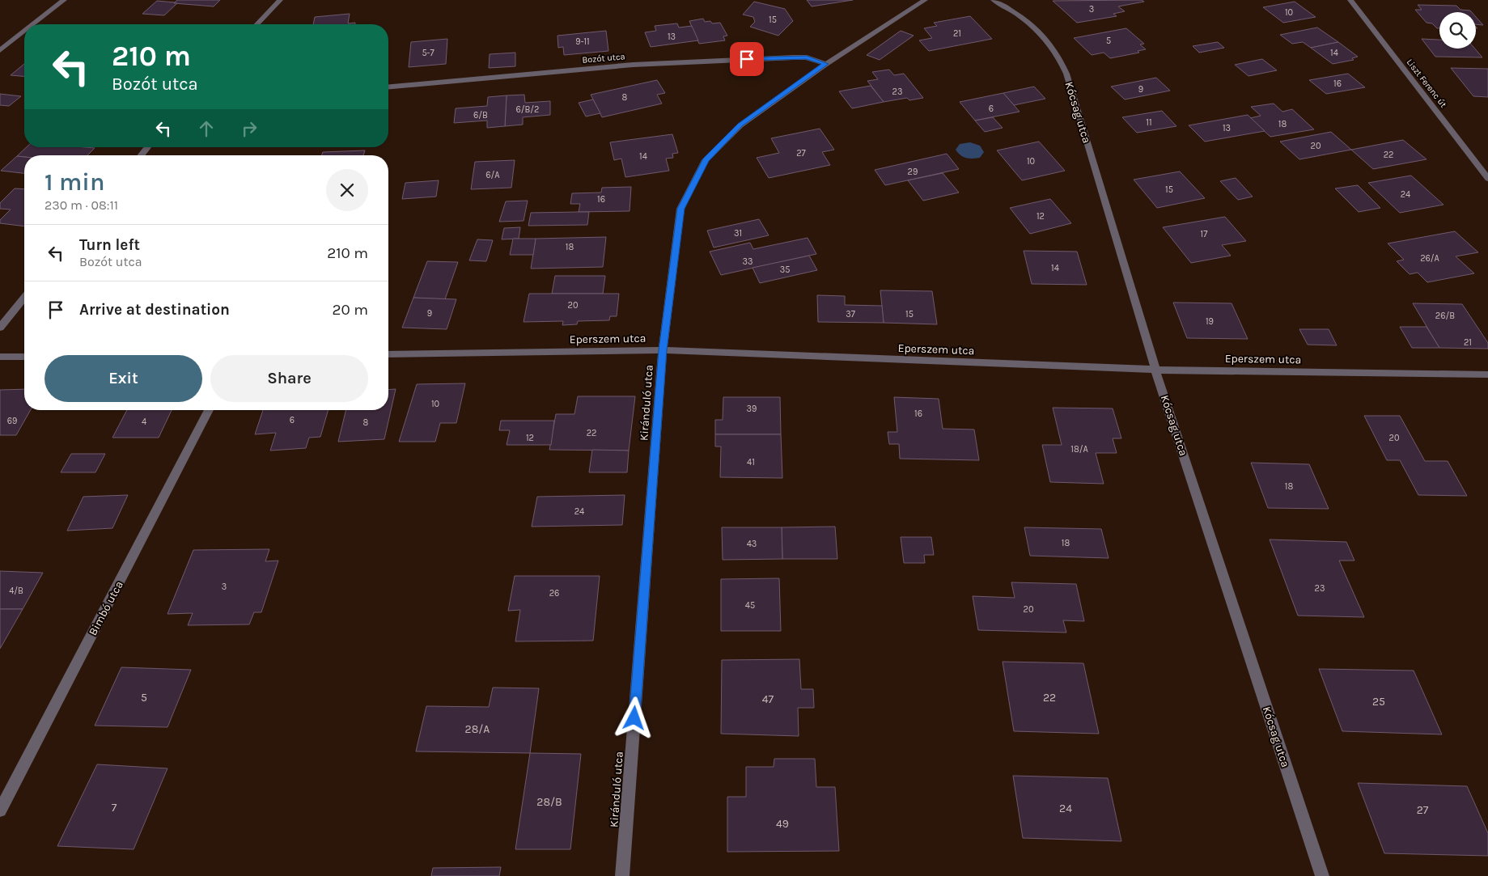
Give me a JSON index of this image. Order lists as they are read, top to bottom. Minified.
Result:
{"streets":{"street":["Bozót utca","Liszt Ferenc út","Kócsag utca","Eperszem utca","Kiránduló utca","Bimbó utca"]},"crossings":[["Bozót utca","Kiránduló utca"],["Kócsag utca","Eperszem utca"],["Eperszem utca","Kiránduló utca"]],"house_numbers":["3","10","15","21","13","5","9-11","5-7","14","16","9","23","8","6","6/B/2","6/B","11","18","13","20","27","22","14","10","29","6/A","15","24","16","12","31","17","18","26/A","33","14","35","20","9","37","15","26/B","19","21","10","39","16","6","69","4","8","22","12","20","18/A","41","18","24","18","43","3","23","4/B","26","45","20","5","22","47","25","28/A","28/B","7","24","27","49"],"page":{"turn":["210 m","Bozót utca"],"heading":["1 min","230 m · 08:11"],"list":[{"name":"Turn left","note":"Bozót utca","value":"210 m"},{"name":"Arrive at destination","value":"20 m"}],"buttons":["Exit","Share"]}}
